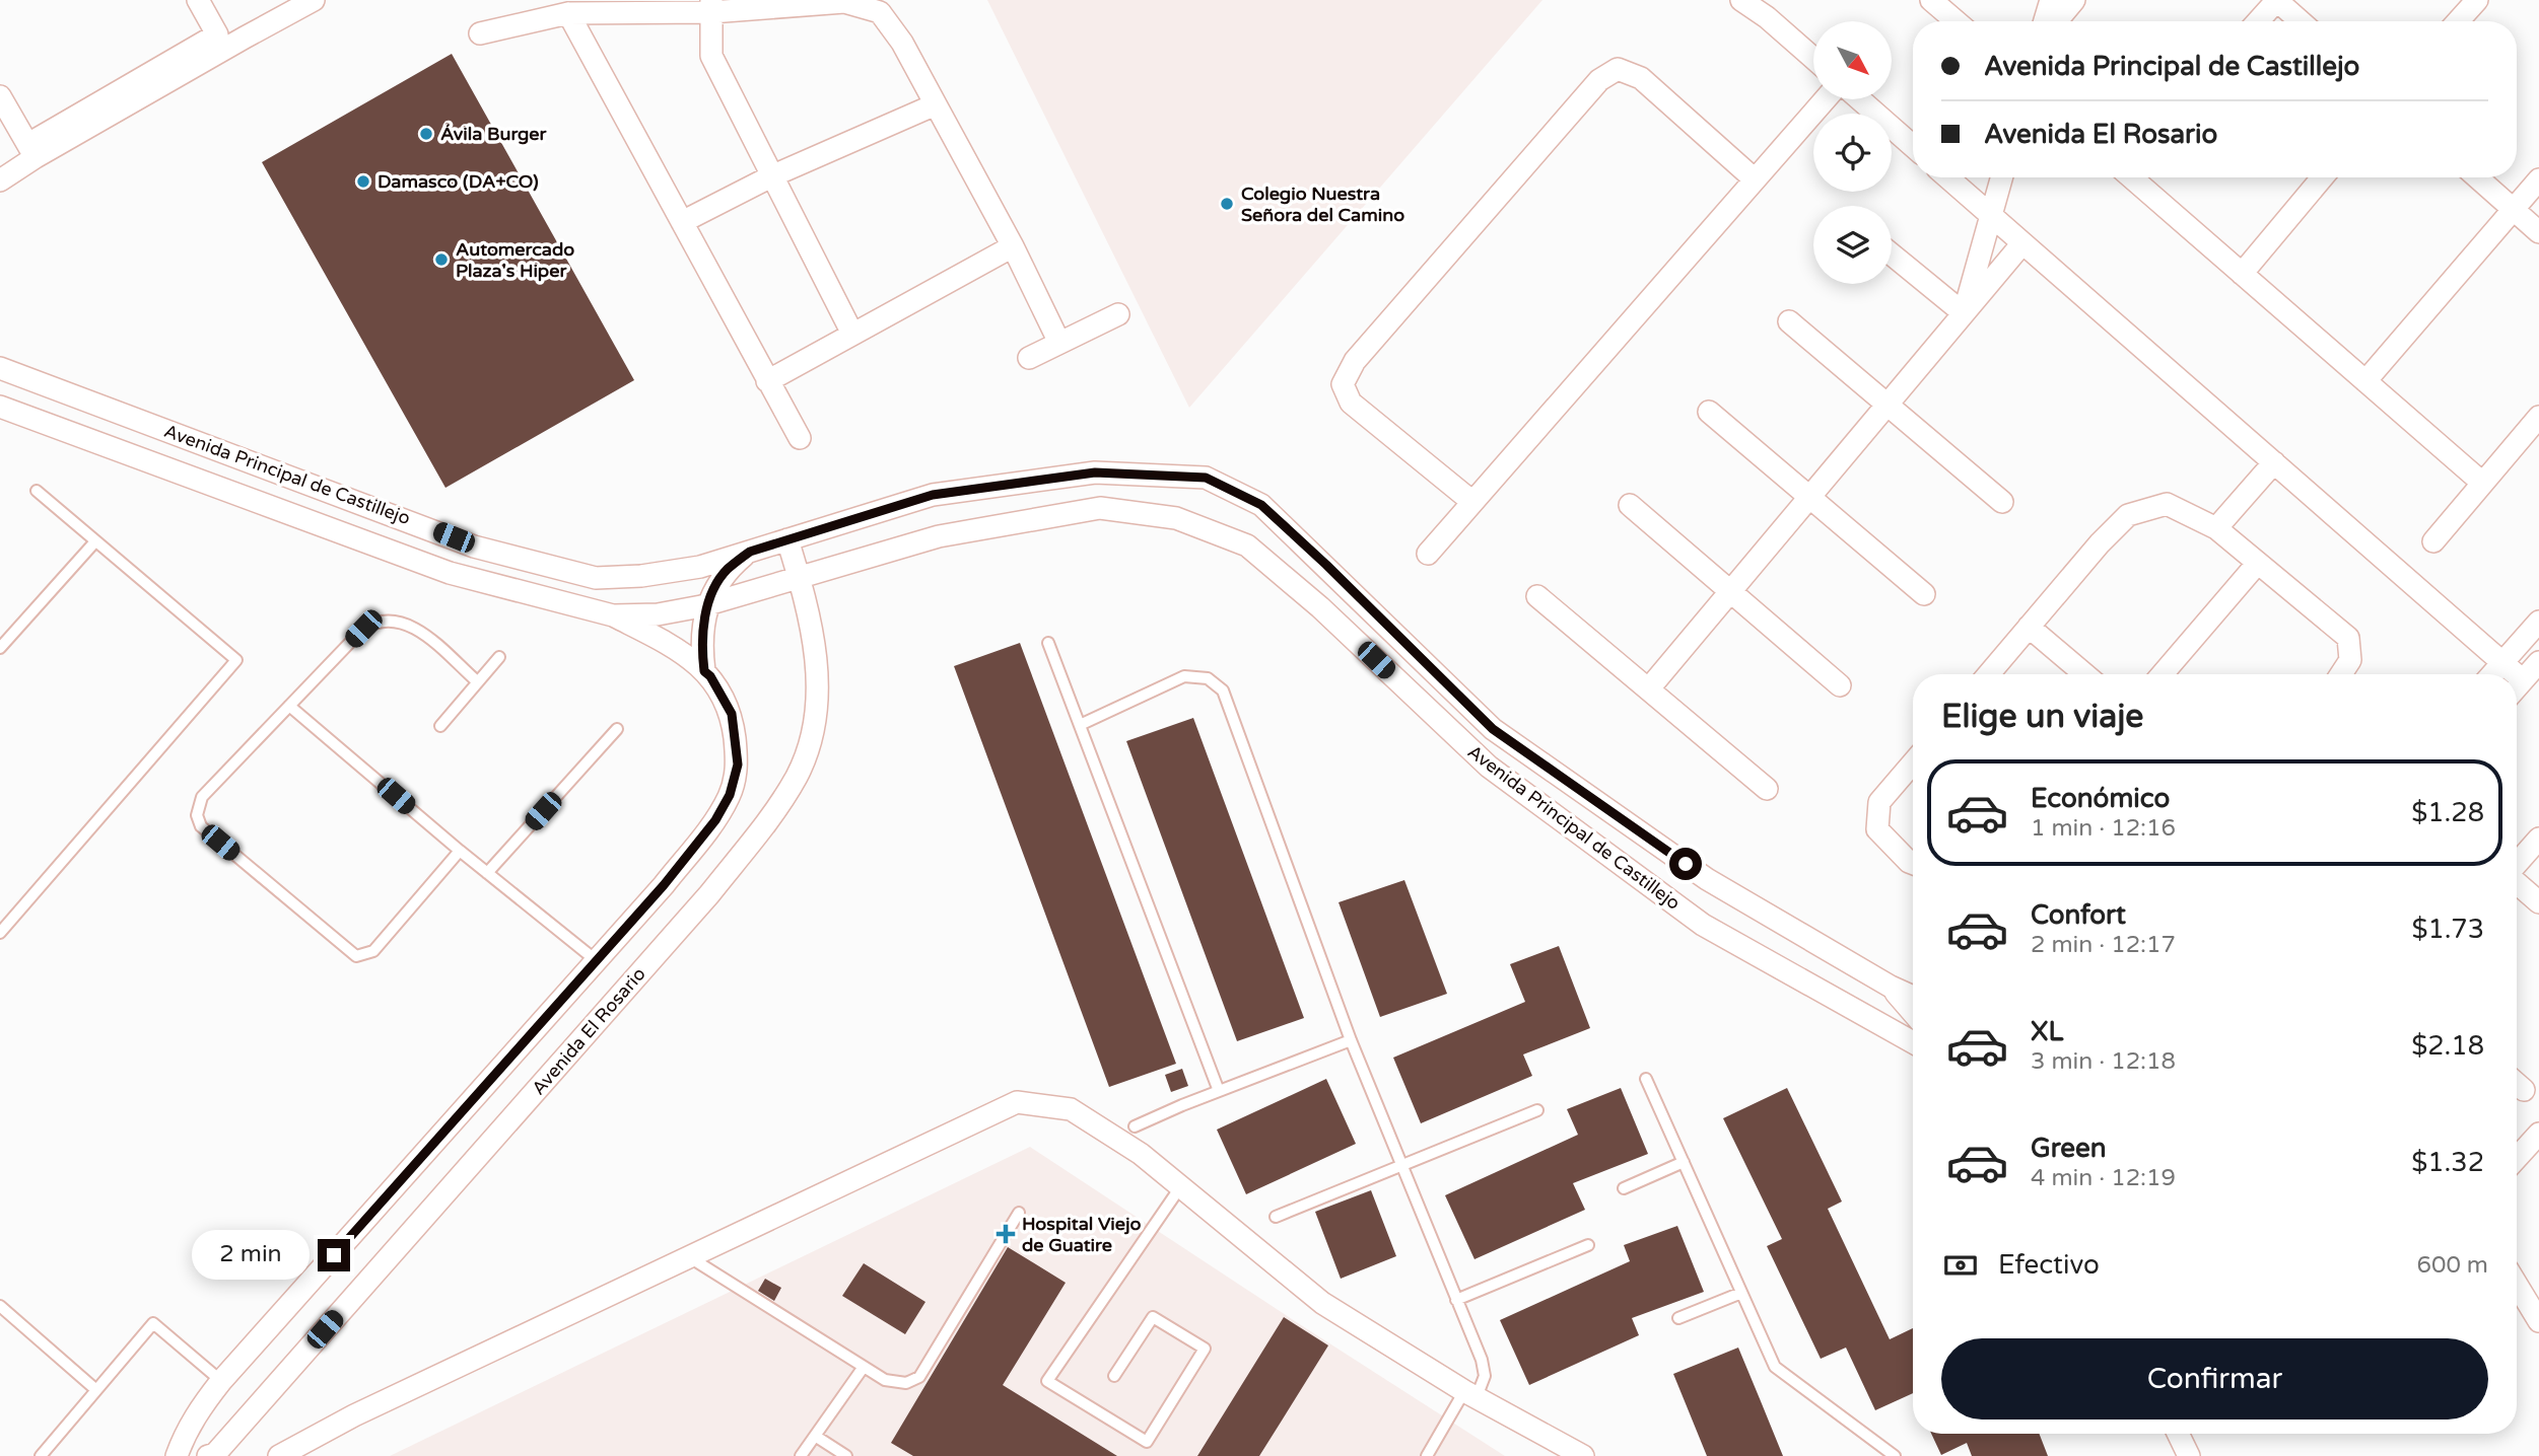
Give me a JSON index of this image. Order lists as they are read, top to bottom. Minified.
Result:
{"streets":{"street":["Avenida Principal de Castillejo","Avenida El Rosario"]},"crossings":[["Avenida Principal de Castillejo","Avenida El Rosario"]],"places":{"other":["Ávila Burger","Damasco (DA+CO)","Colegio Nuestra Señora del Camino","Automercado Plaza's Hiper"],"health":["Hospital Viejo de Guatire"]},"north":"bottom right","page":{"banner":["Avenida Principal de Castillejo","Avenida El Rosario"],"heading":"Elige un viaje","list":[{"name":"Económico","note":"1 min · 12:16","value":"$1.28"},{"name":"Confort","note":"2 min · 12:17","value":"$1.73"},{"name":"XL","note":"3 min · 12:18","value":"$2.18"},{"name":"Green","note":"4 min · 12:19","value":"$1.32"}],"pay":["Efectivo","600 m"],"bubble":"2 min","buttons":"Confirmar"}}
